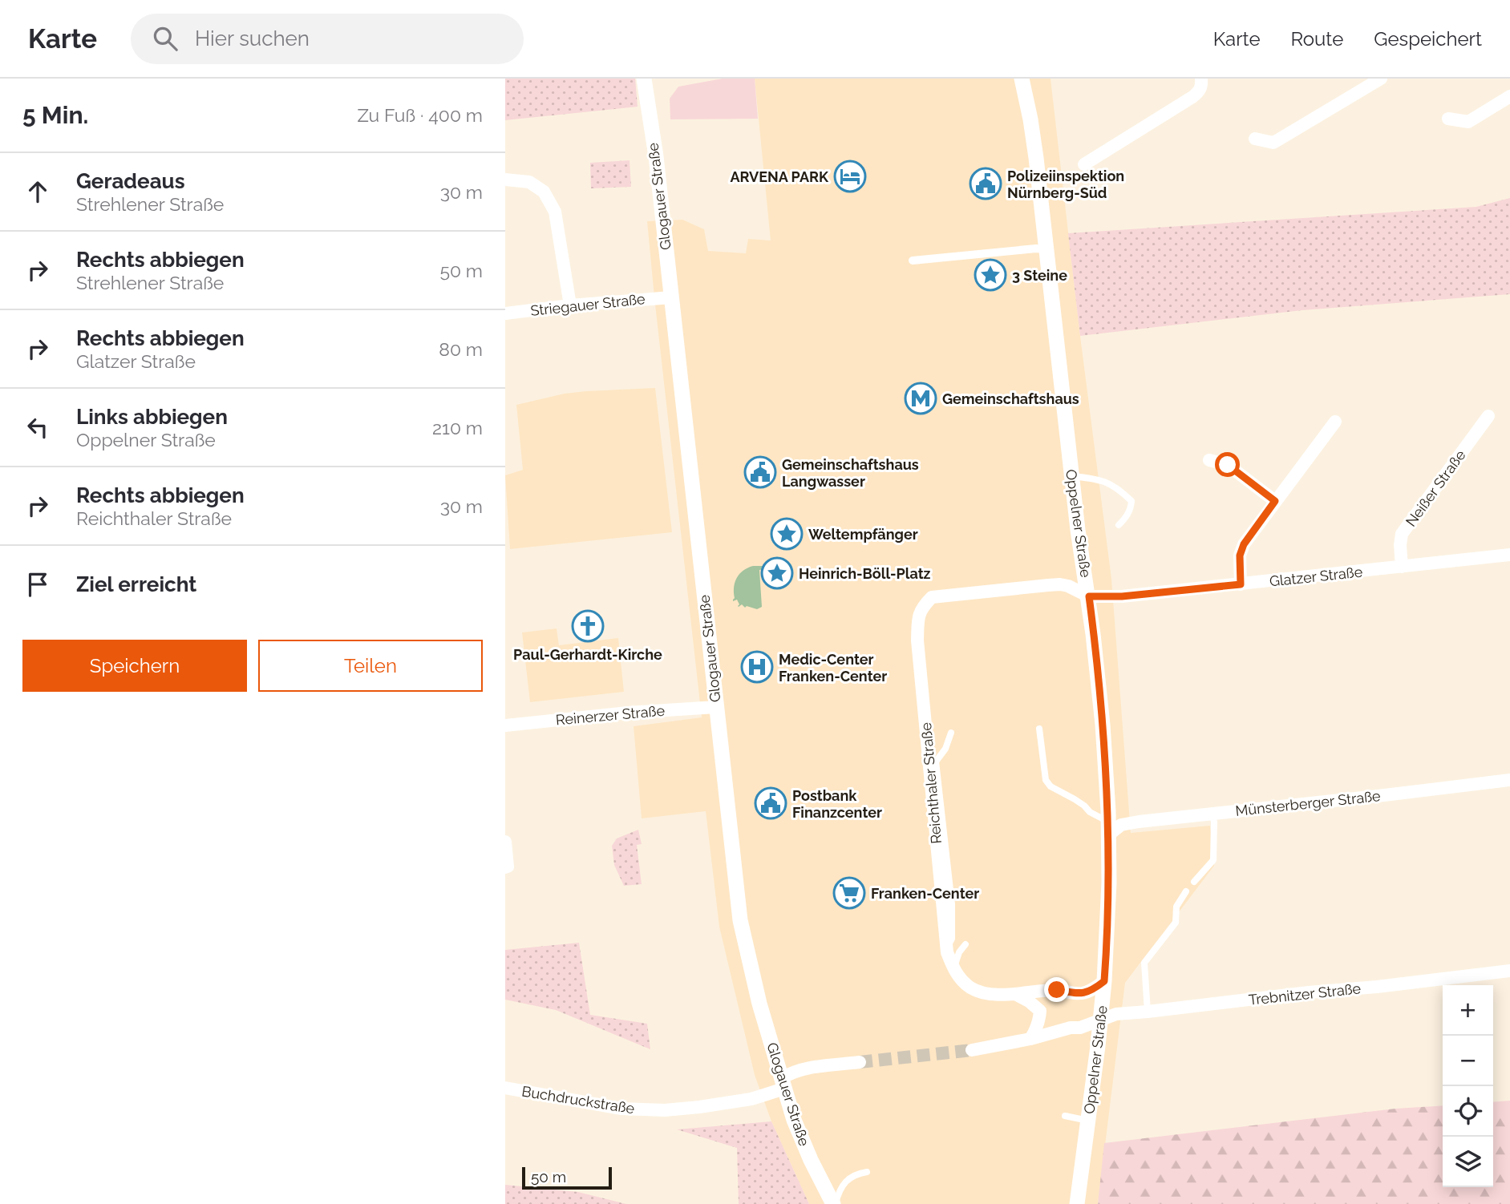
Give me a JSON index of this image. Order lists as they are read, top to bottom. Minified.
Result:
{"streets":{"street":["Glogauer Straße","Striegauer Straße","Neißer Straße","Oppelner Straße","Glatzer Straße","Reinerzer Straße","Reichthaler Straße","Münsterberger Straße","Trebnitzer Straße","Buchdruckstraße"]},"crossings":[["Glogauer Straße","Striegauer Straße"],["Glogauer Straße","Reinerzer Straße"],["Glogauer Straße","Buchdruckstraße"],["Neißer Straße","Glatzer Straße"],["Oppelner Straße","Glatzer Straße"],["Oppelner Straße","Reichthaler Straße"],["Oppelner Straße","Münsterberger Straße"],["Oppelner Straße","Trebnitzer Straße"],["Glatzer Straße","Reichthaler Straße"]],"places":{"hotel":["ARVENA PARK"],"public building":["Polizeiinspektion Nürnberg-Süd","Gemeinschaftshaus Langwasser","Postbank Finanzcenter"],"place":["3 Steine","Weltempfänger","Heinrich-Böll-Platz"],"metro station":["Gemeinschaftshaus"],"church":["Paul-Gerhardt-Kirche"],"hospital":["Medic-Center Franken-Center"],"supermarket":["Franken-Center"]},"scale_bar":"50 m","page":{"header":"Karte","search":"Hier suchen","nav":["Karte","Route","Gespeichert"],"heading":["5 Min.","Zu Fuß · 400 m"],"list":[["Geradeaus","Strehlener Straße","30 m"],["Rechts abbiegen","Strehlener Straße","50 m"],["Rechts abbiegen","Glatzer Straße","80 m"],["Links abbiegen","Oppelner Straße","210 m"],["Rechts abbiegen","Reichthaler Straße","30 m"],"Ziel erreicht"],"buttons":["Speichern","Teilen"],"map_buttons":["+","−"],"scale":"50 m"}}
